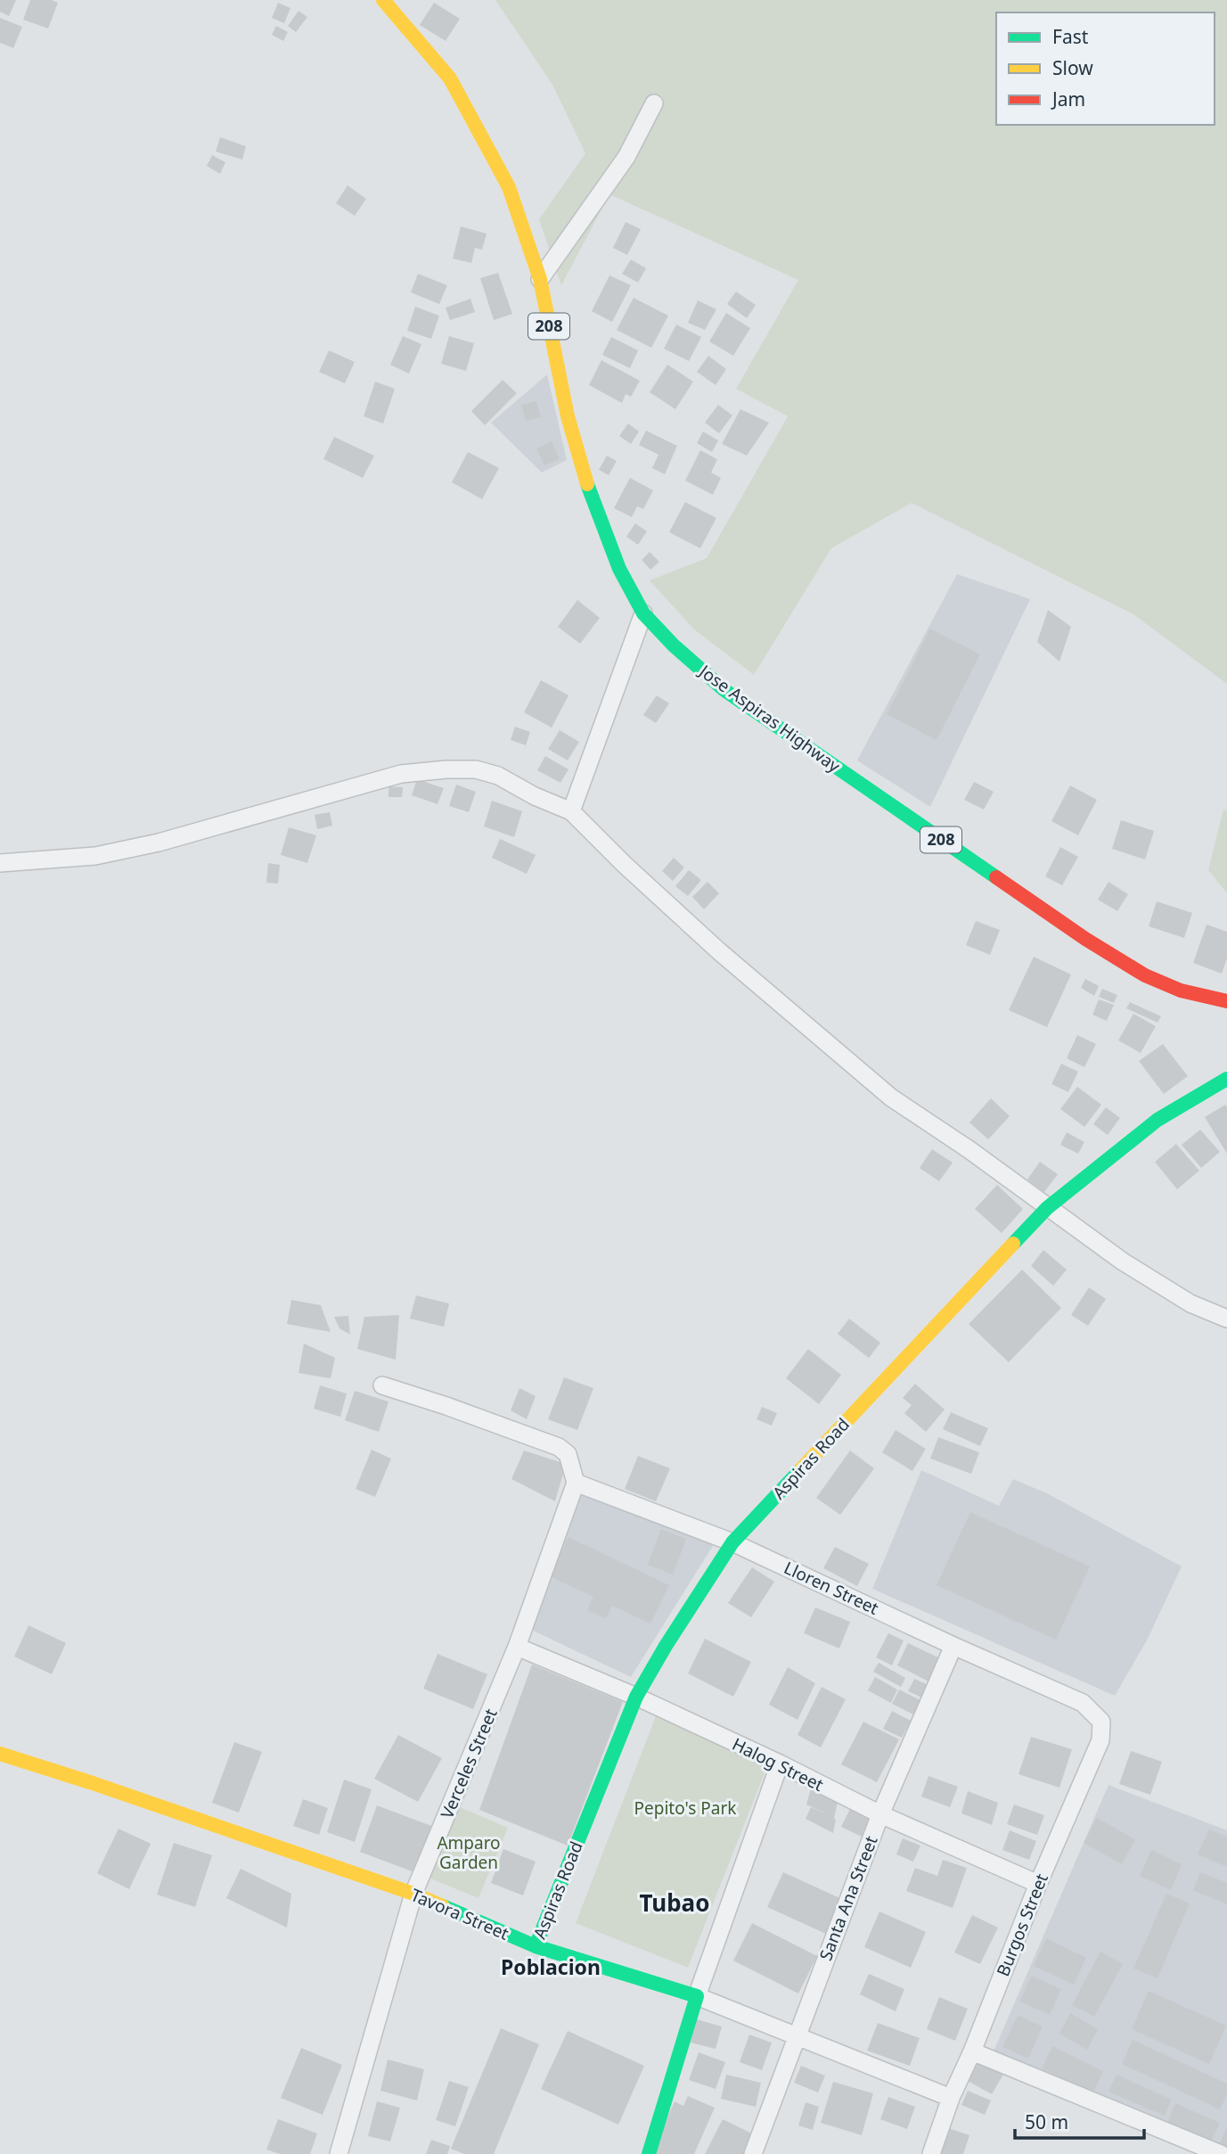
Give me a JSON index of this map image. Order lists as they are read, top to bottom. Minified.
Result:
{"streets":{"main road":["208","Jose Aspiras Highway","Aspiras Road","Tavora Street"],"street":["Lloren Street","Verceles Street","Halog Street","Santa Ana Street","Burgos Street"]},"crossings":[["Aspiras Road","Lloren Street"],["Aspiras Road","Halog Street"],["Aspiras Road","Tavora Street"],["Lloren Street","Verceles Street"],["Lloren Street","Santa Ana Street"],["Lloren Street","Burgos Street"],["Verceles Street","Halog Street"],["Verceles Street","Tavora Street"],["Halog Street","Santa Ana Street"],["Halog Street","Burgos Street"],["Santa Ana Street","Tavora Street"],["Tavora Street","Burgos Street"]],"districts":["Tubao","Poblacion"],"parks":["Pepito's Park","Amparo Garden"],"legend":["Fast","Slow","Jam"],"scale_bar":"50 m"}
